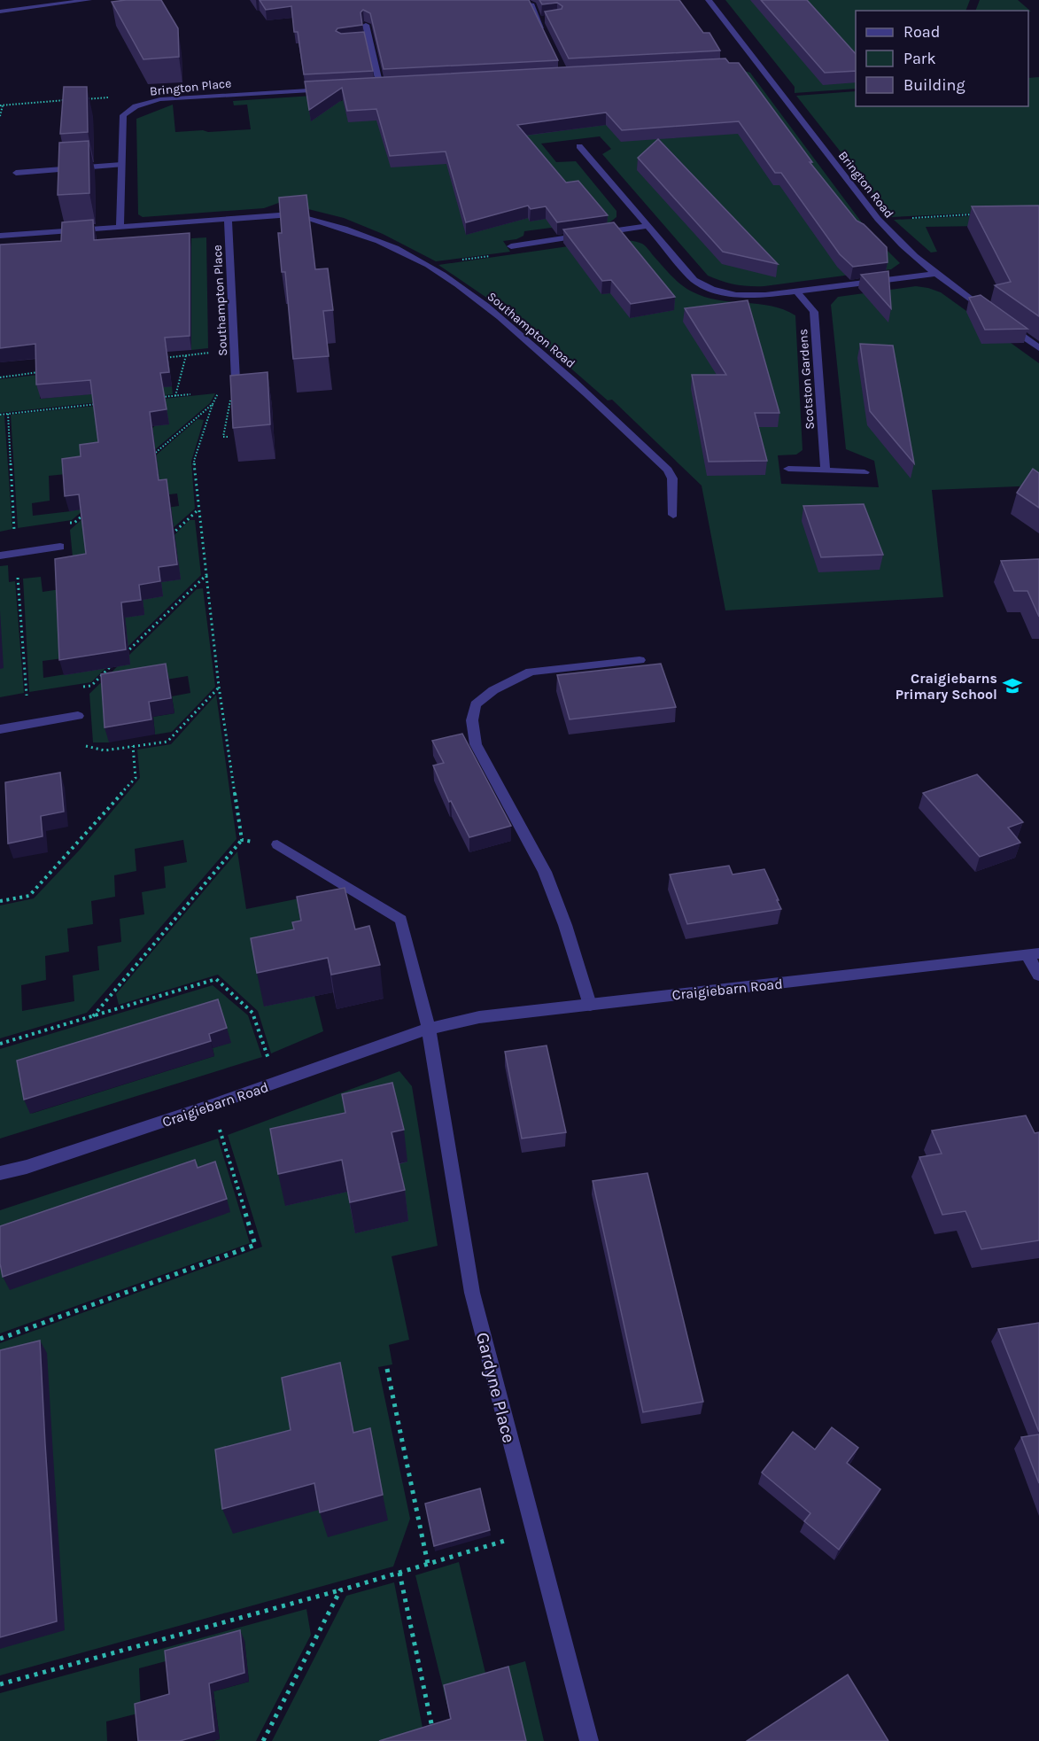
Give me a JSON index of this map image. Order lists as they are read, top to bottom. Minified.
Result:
{"streets":{"street":["Brington Place","Brington Road","Southampton Place","Southampton Road","Scotston Gardens","Craigiebarn Road","Gardyne Place"]},"crossings":[["Brington Place","Southampton Road"],["Southampton Place","Southampton Road"],["Craigiebarn Road","Gardyne Place"]],"places":{"school or university":["Craigiebarns Primary School"]},"legend":["Road","Park","Building"]}
